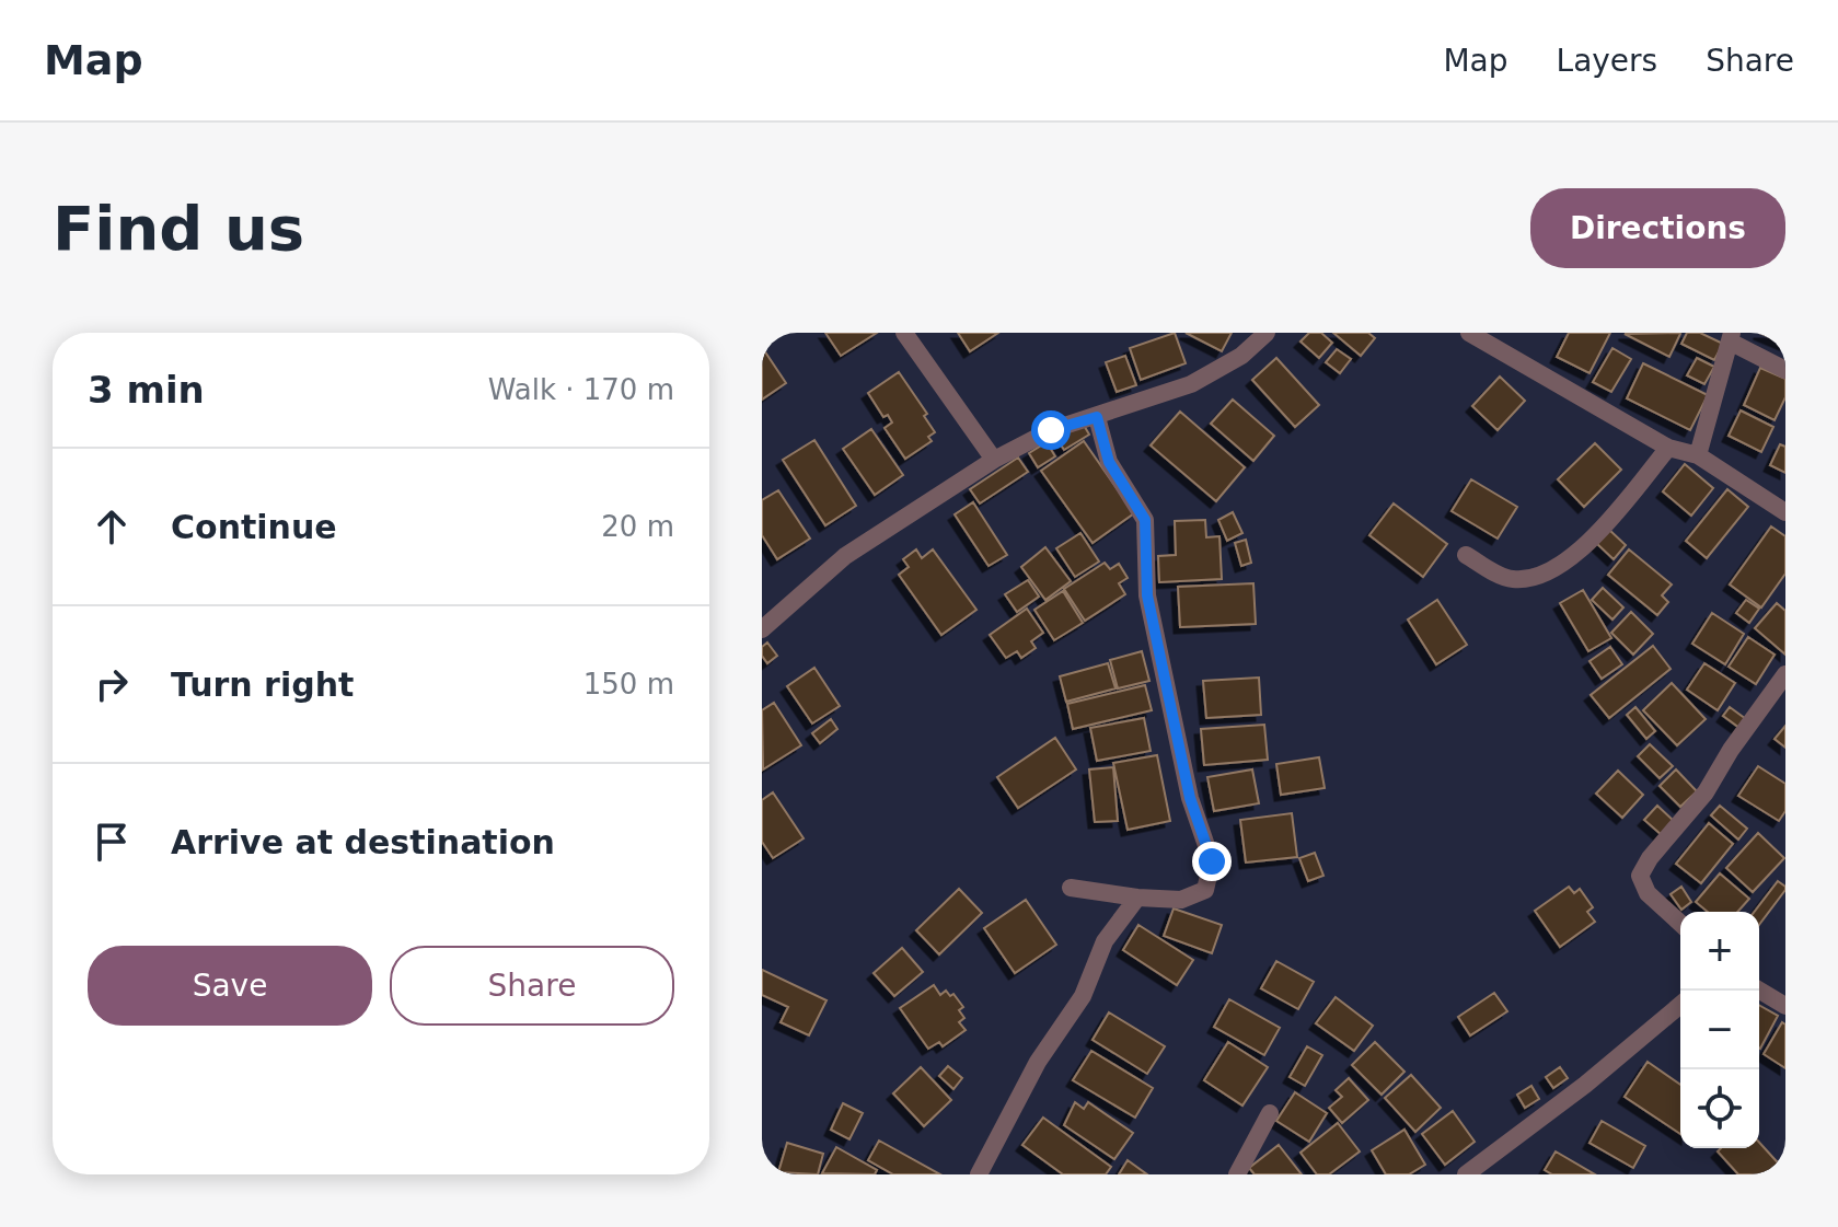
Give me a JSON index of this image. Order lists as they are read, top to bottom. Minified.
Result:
{"page":{"header":"Map","nav":["Map","Layers","Share"],"buttons":["Directions",["Save","Share"]],"title":"Find us","heading":["3 min","Walk · 170 m"],"list":[["Continue","20 m"],["Turn right","150 m"],"Arrive at destination"],"map_buttons":["+","−"]}}
